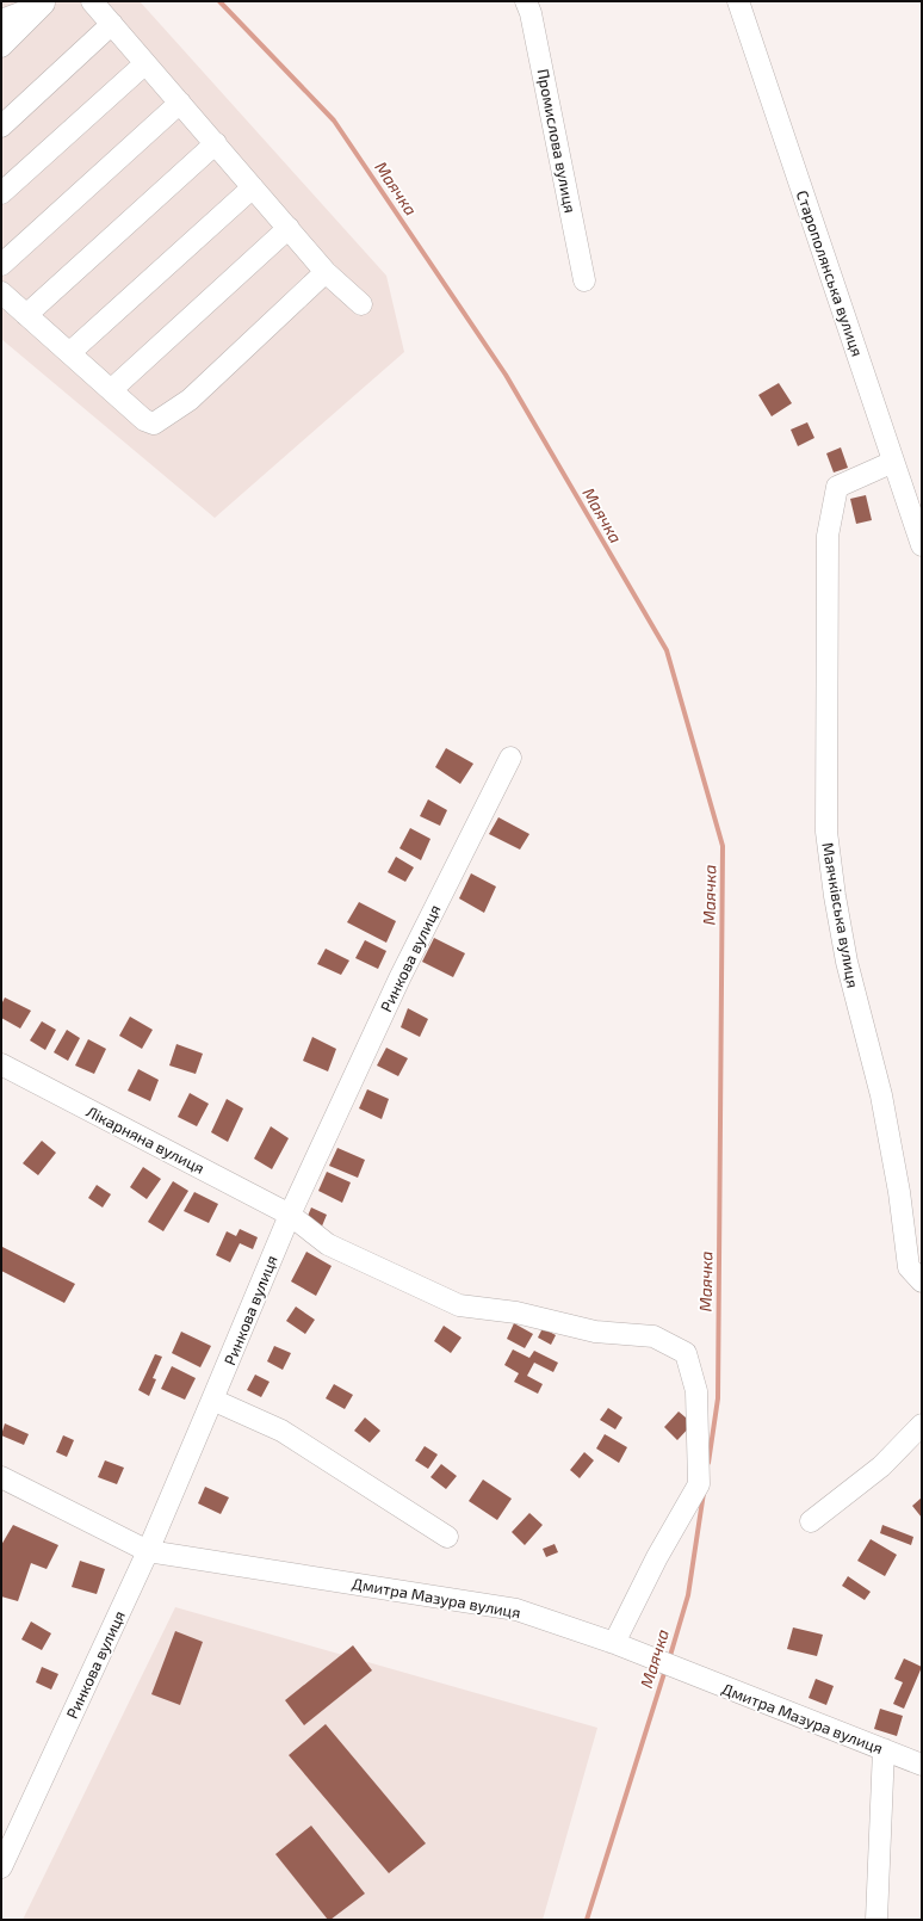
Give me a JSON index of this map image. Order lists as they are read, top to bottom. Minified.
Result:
{"streets":{"street":["Промислова вулиця","Старополянська вулиця","Маячківська вулиця","Ринкова вулиця","Лікарняна вулиця","Дмитра Мазура вулиця"]},"crossings":[["Старополянська вулиця","Маячківська вулиця"],["Ринкова вулиця","Лікарняна вулиця"],["Ринкова вулиця","Дмитра Мазура вулиця"],["Лікарняна вулиця","Дмитра Мазура вулиця"]],"water":["Маячка"]}
